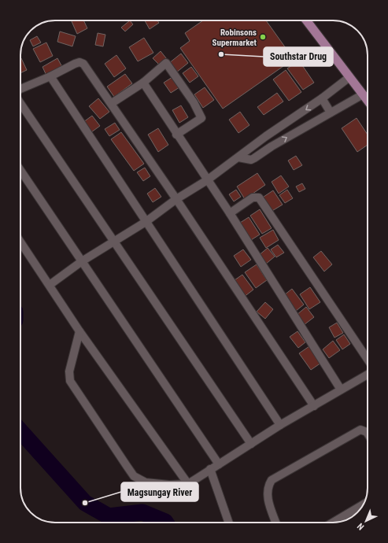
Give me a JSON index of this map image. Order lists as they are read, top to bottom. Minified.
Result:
{"places":["Robinsons Supermarket","Southstar Drug","Magsungay River"],"north":"bottom left"}
